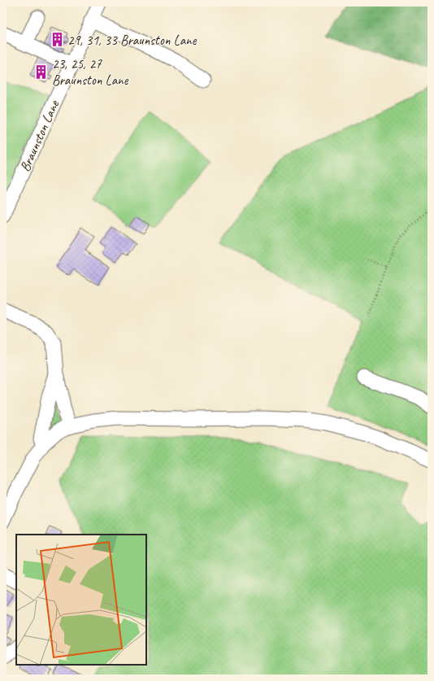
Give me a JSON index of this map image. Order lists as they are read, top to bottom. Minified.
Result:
{"streets":{"street":["Braunston Lane"]},"places":{"building":["29, 31, 33 Braunston Lane","23, 25, 27 Braunston Lane"]}}
